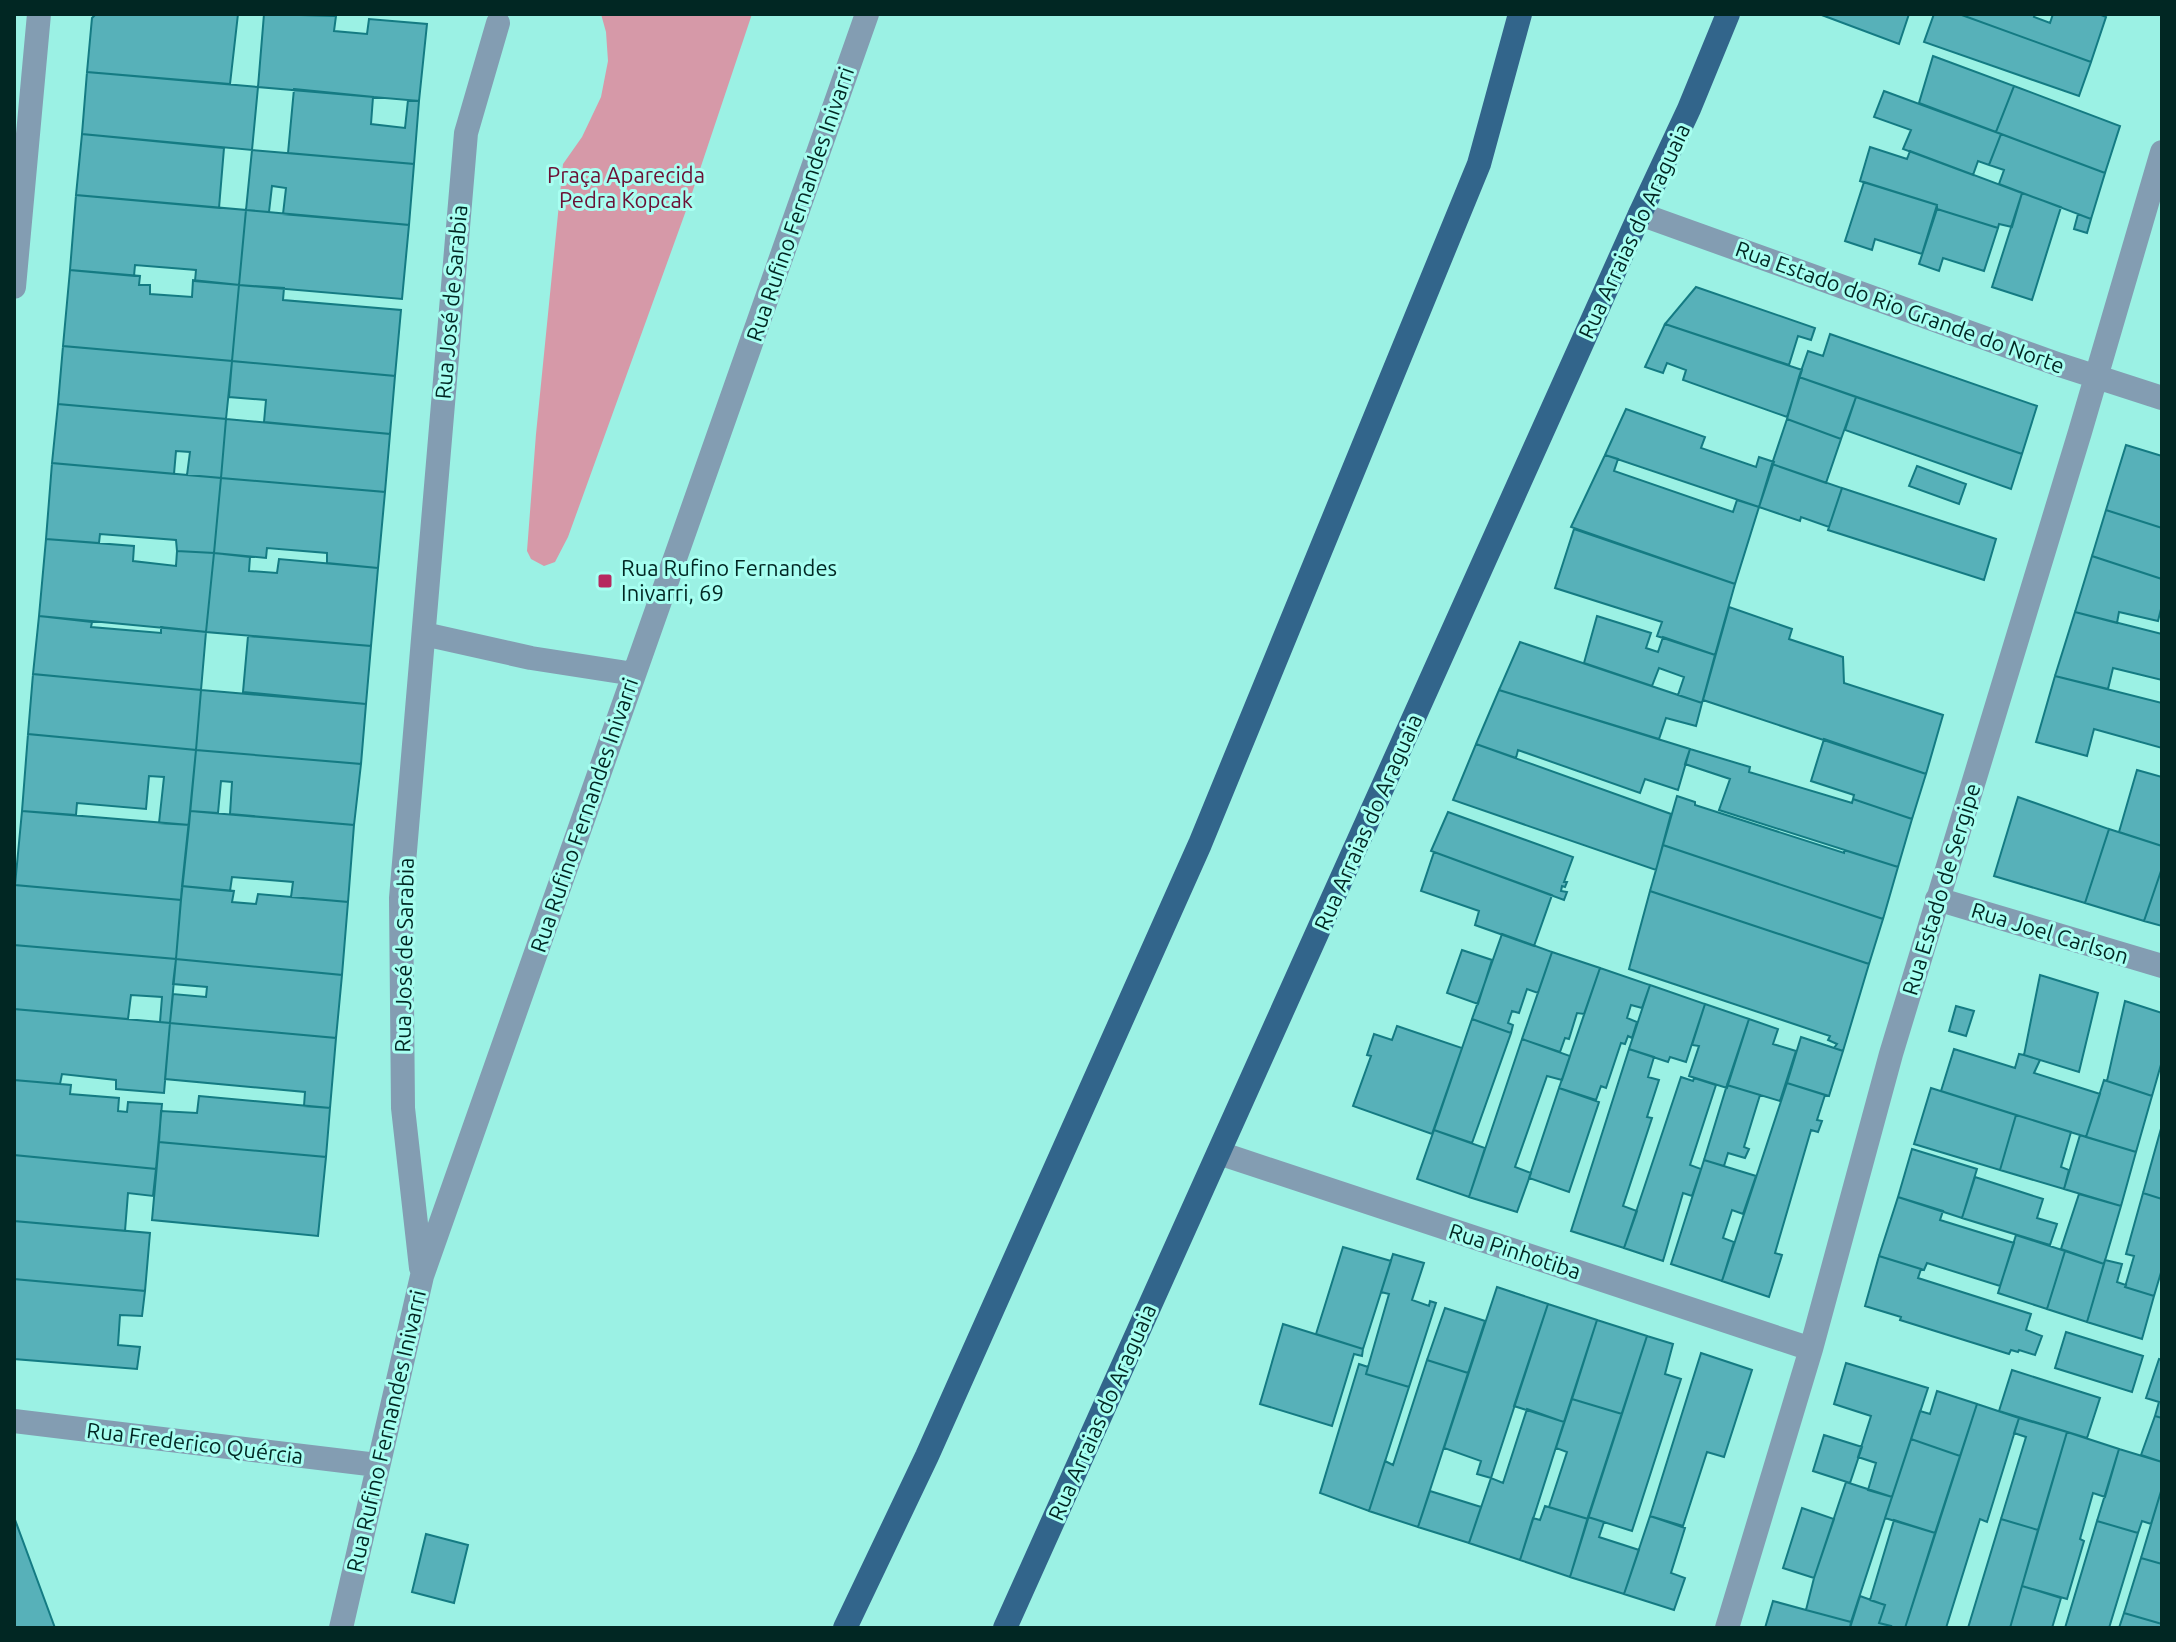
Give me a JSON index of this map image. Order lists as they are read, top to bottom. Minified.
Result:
{"streets":{"main road":["Rua Arraias do Araguaia"],"street":["Rua Rufino Fernandes Inivarri","Rua José de Sarabia","Rua Estado do Rio Grande do Norte","Rua Estado de Sergipe","Rua Joel Carlson","Rua Pinhotiba","Rua Frederico Quércia"]},"crossings":[["Rua Rufino Fernandes Inivarri","Rua José de Sarabia"],["Rua Rufino Fernandes Inivarri","Rua Frederico Quércia"],["Rua Arraias do Araguaia","Rua Estado do Rio Grande do Norte"],["Rua Arraias do Araguaia","Rua Pinhotiba"],["Rua Estado do Rio Grande do Norte","Rua Estado de Sergipe"],["Rua Estado de Sergipe","Rua Joel Carlson"],["Rua Estado de Sergipe","Rua Pinhotiba"]],"parks":["Praça Aparecida Pedra Kopcak"],"places":{"transit":["Rua Rufino Fernandes Inivarri, 69"]}}
